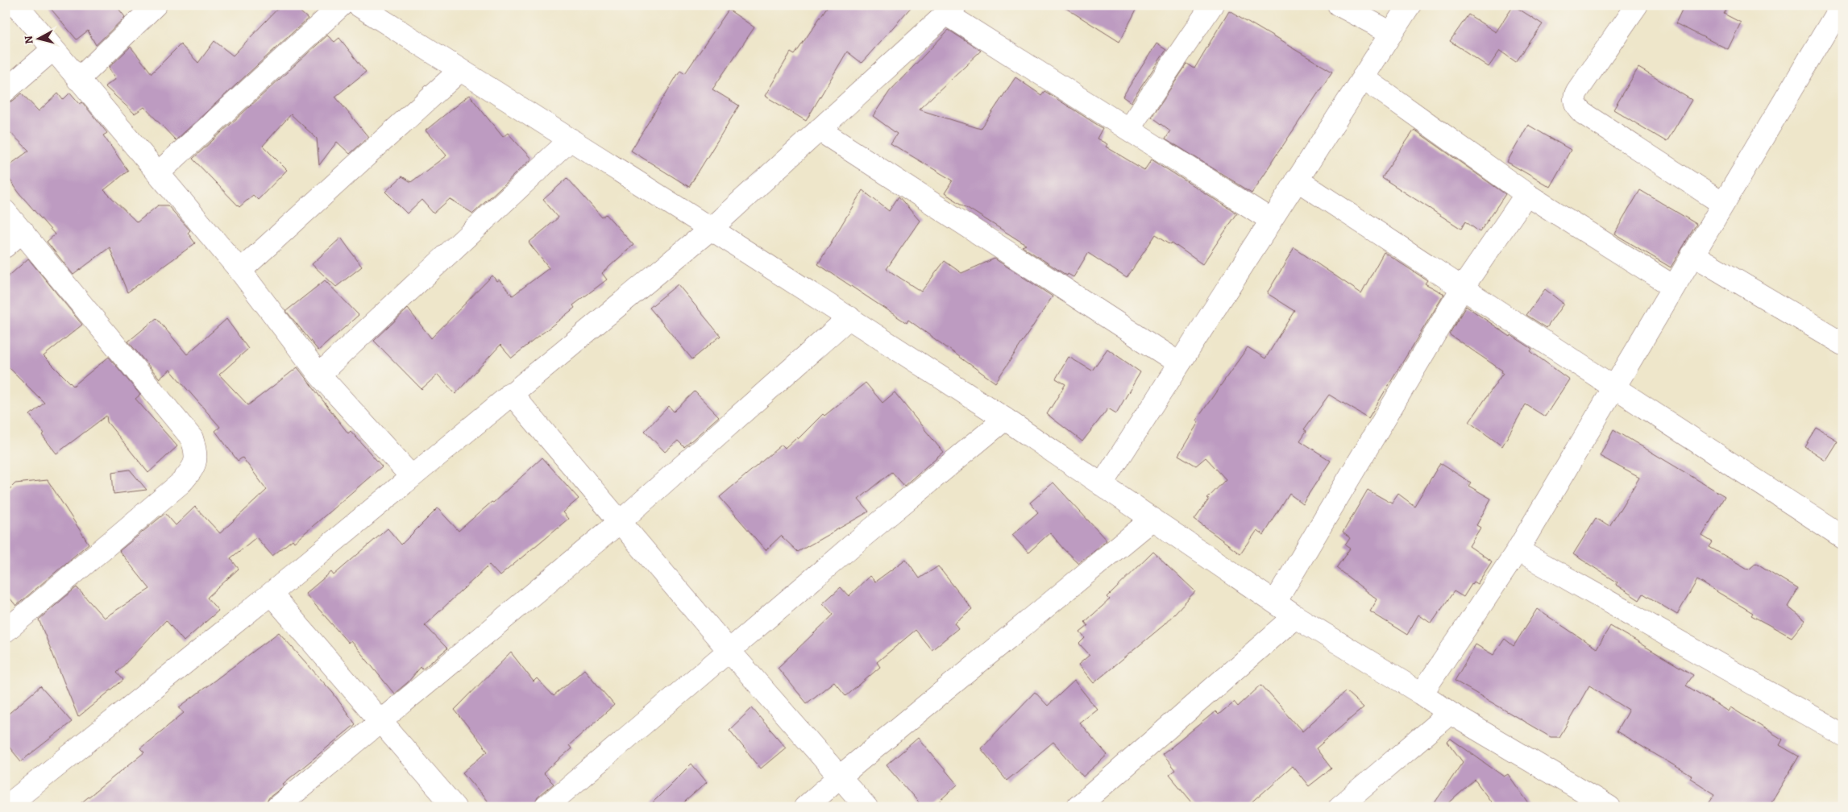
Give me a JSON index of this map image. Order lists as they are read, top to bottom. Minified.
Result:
{"north":"left"}
